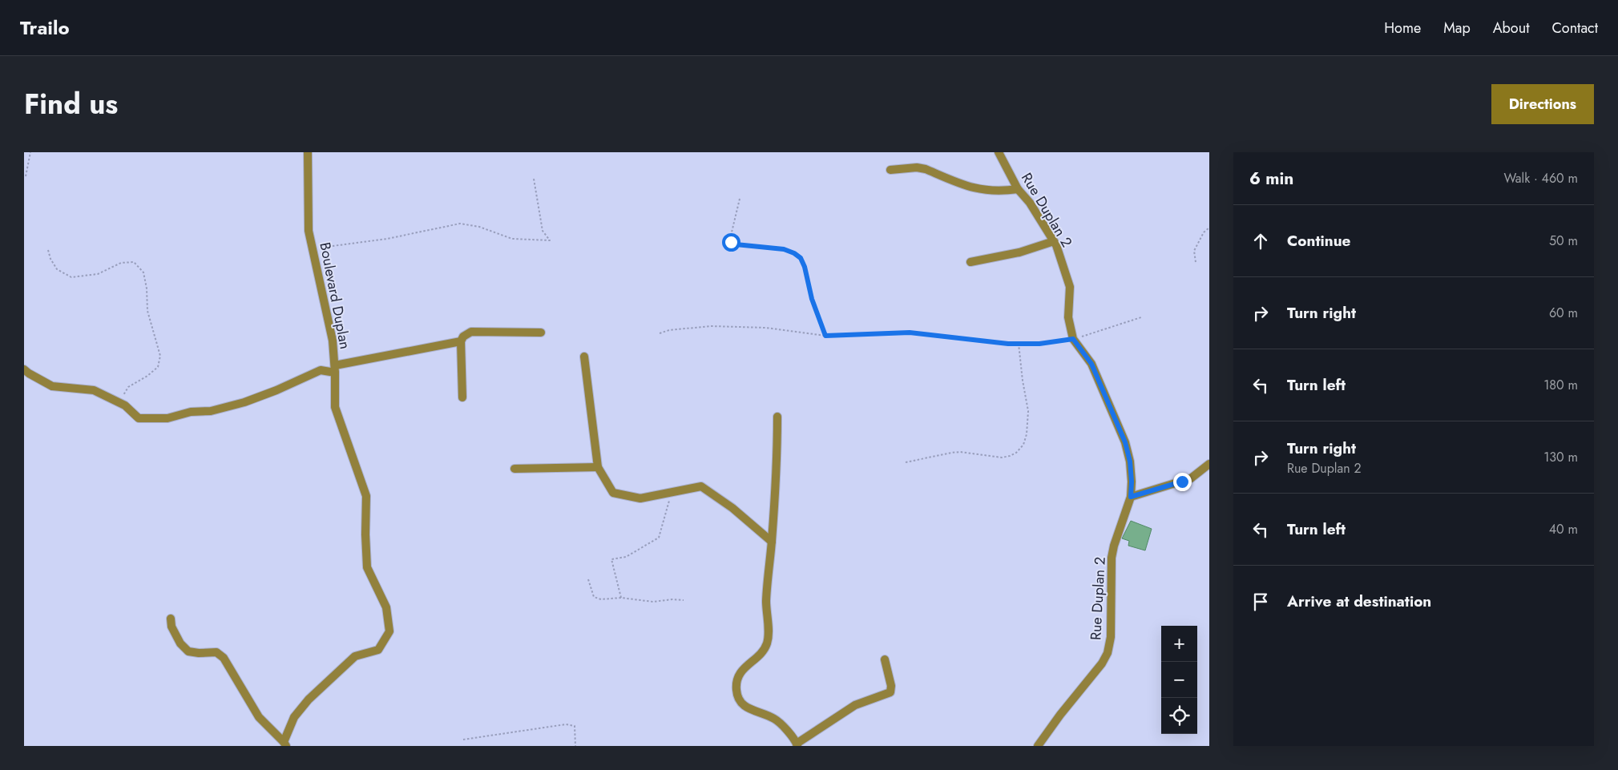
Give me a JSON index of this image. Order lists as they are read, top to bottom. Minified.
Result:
{"streets":{"street":["Rue Duplan 2","Boulevard Duplan"]},"page":{"header":"Trailo","nav":["Home","Map","About","Contact"],"title":"Find us","buttons":"Directions","heading":["6 min","Walk · 460 m"],"list":[["Continue","50 m"],["Turn right","60 m"],["Turn left","180 m"],["Turn right","Rue Duplan 2","130 m"],["Turn left","40 m"],"Arrive at destination"],"map_buttons":["+","−"]}}
